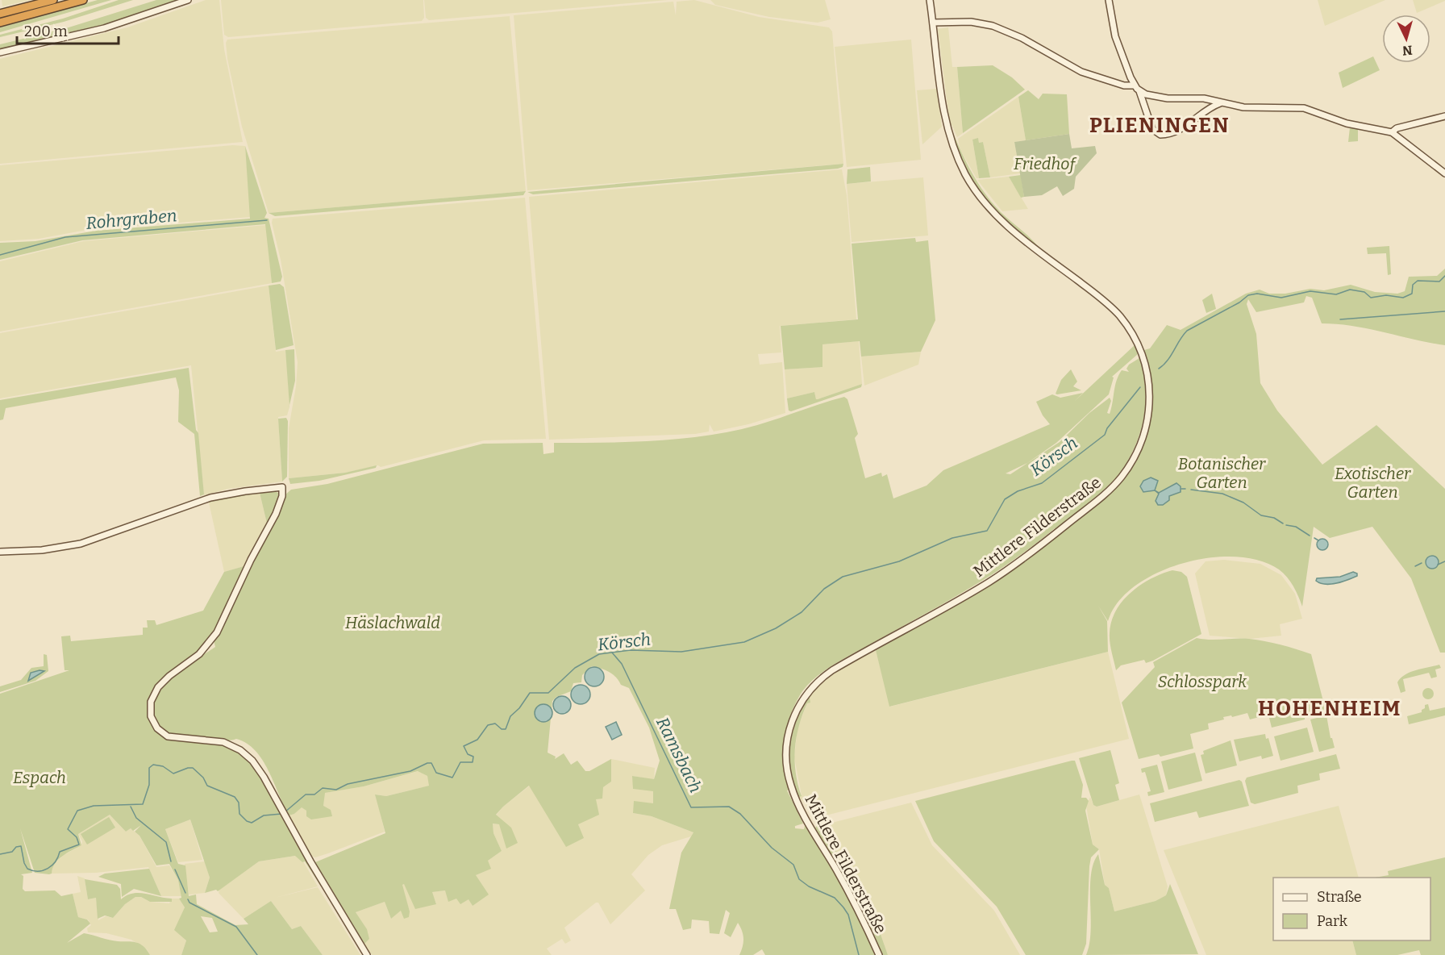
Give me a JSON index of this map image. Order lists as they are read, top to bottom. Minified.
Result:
{"streets":{"main road":["Mittlere Filderstraße"]},"districts":["PLIENINGEN","HOHENHEIM"],"water":["Rohrgraben","Körsch","Ramsbach"],"parks":["Friedhof","Botanischer Garten","Exotischer Garten","Häslachwald","Schlosspark","Espach"],"legend":["Straße","Park"],"scale_bar":"200 m","north":"bottom"}
